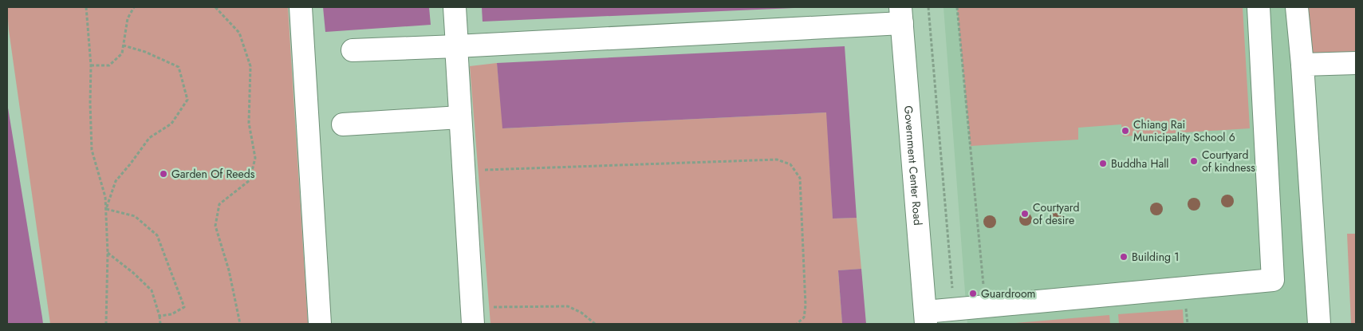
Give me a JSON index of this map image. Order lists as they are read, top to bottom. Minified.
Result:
{"streets":{"street":["Government Center Road"]},"places":["Chiang Rai Municipality School 6","Courtyard of kindness","Buddha Hall","Garden Of Reeds","Courtyard of desire","Building 1","Guardroom"]}
